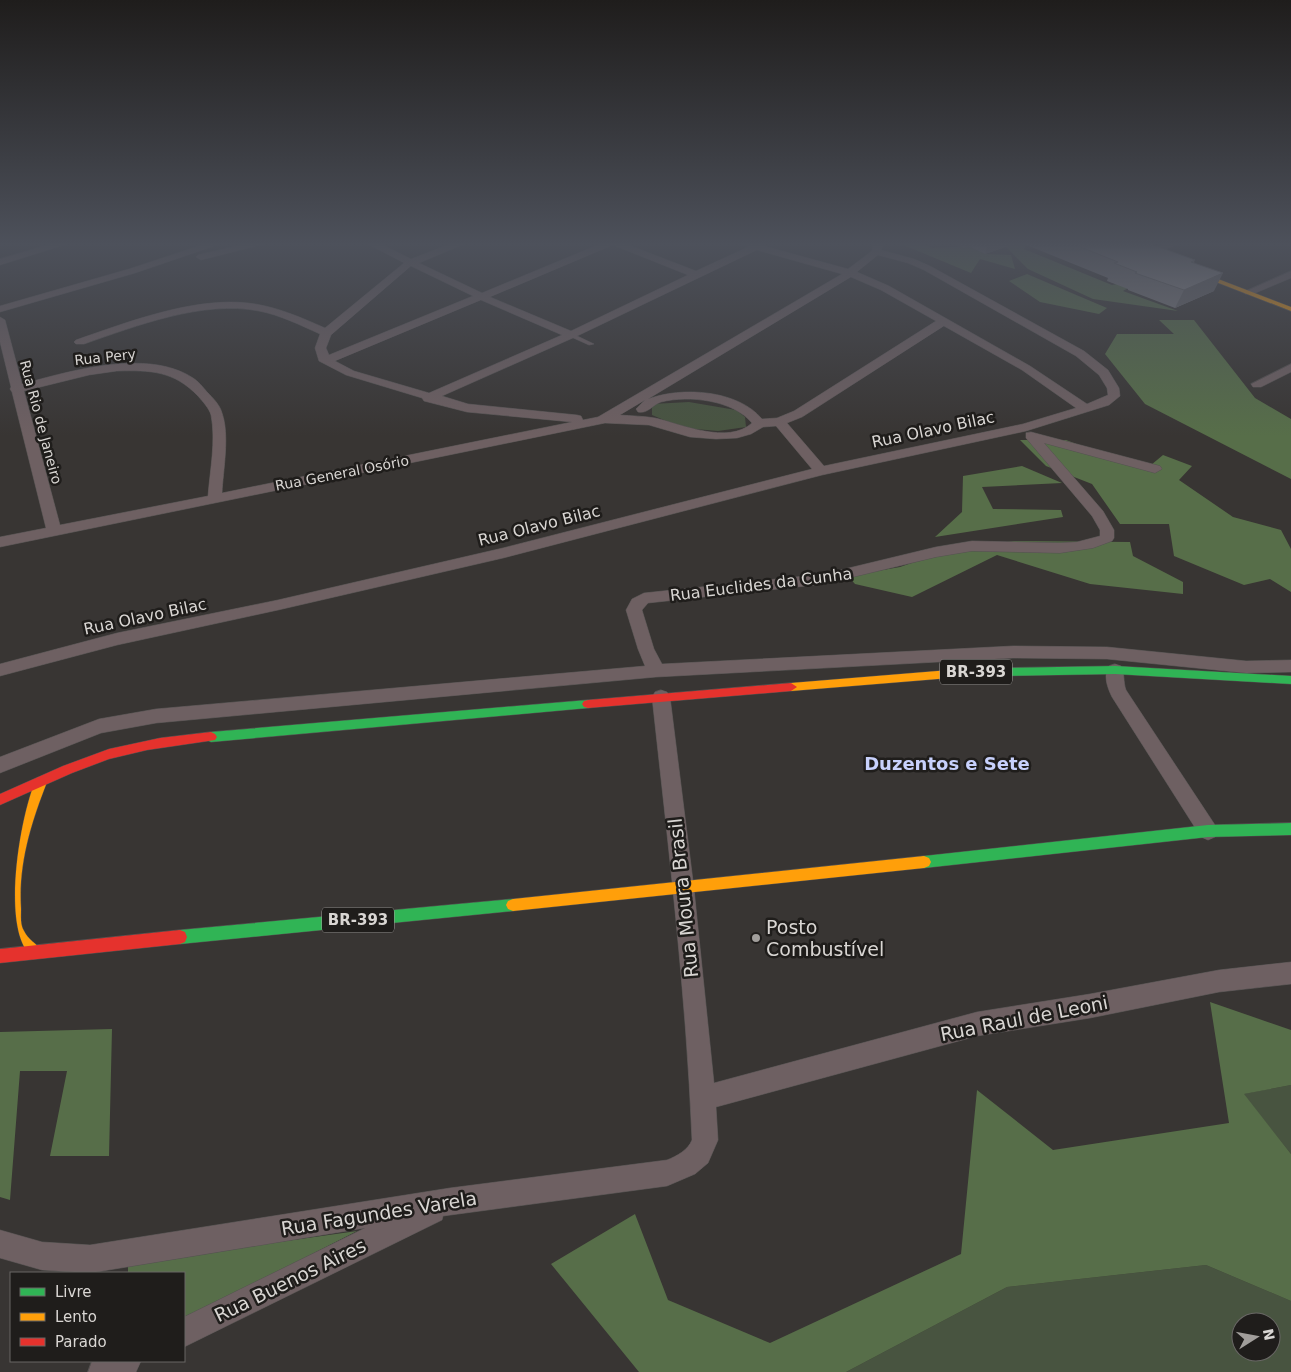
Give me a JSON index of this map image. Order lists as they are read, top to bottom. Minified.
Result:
{"streets":{"main road":["BR-393"],"street":["Rua Pery","Rua Rio de Janeiro","Rua Olavo Bilac","Rua General Osório","Rua Euclides da Cunha","Rua Moura Brasil","Rua Raul de Leoni","Rua Fagundes Varela","Rua Buenos Aires"]},"crossings":[["Rua Pery","Rua Rio de Janeiro"],["Rua Pery","Rua General Osório"],["Rua Rio de Janeiro","Rua General Osório"],["Rua Olavo Bilac","Rua Euclides da Cunha"],["BR-393","Rua Moura Brasil"],["Rua Moura Brasil","Rua Raul de Leoni"],["Rua Moura Brasil","Rua Fagundes Varela"],["Rua Raul de Leoni","Rua Fagundes Varela"],["Rua Fagundes Varela","Rua Buenos Aires"]],"districts":["Duzentos e Sete"],"places":["Posto Combustível"],"legend":["Livre","Lento","Parado"],"north":"right"}
